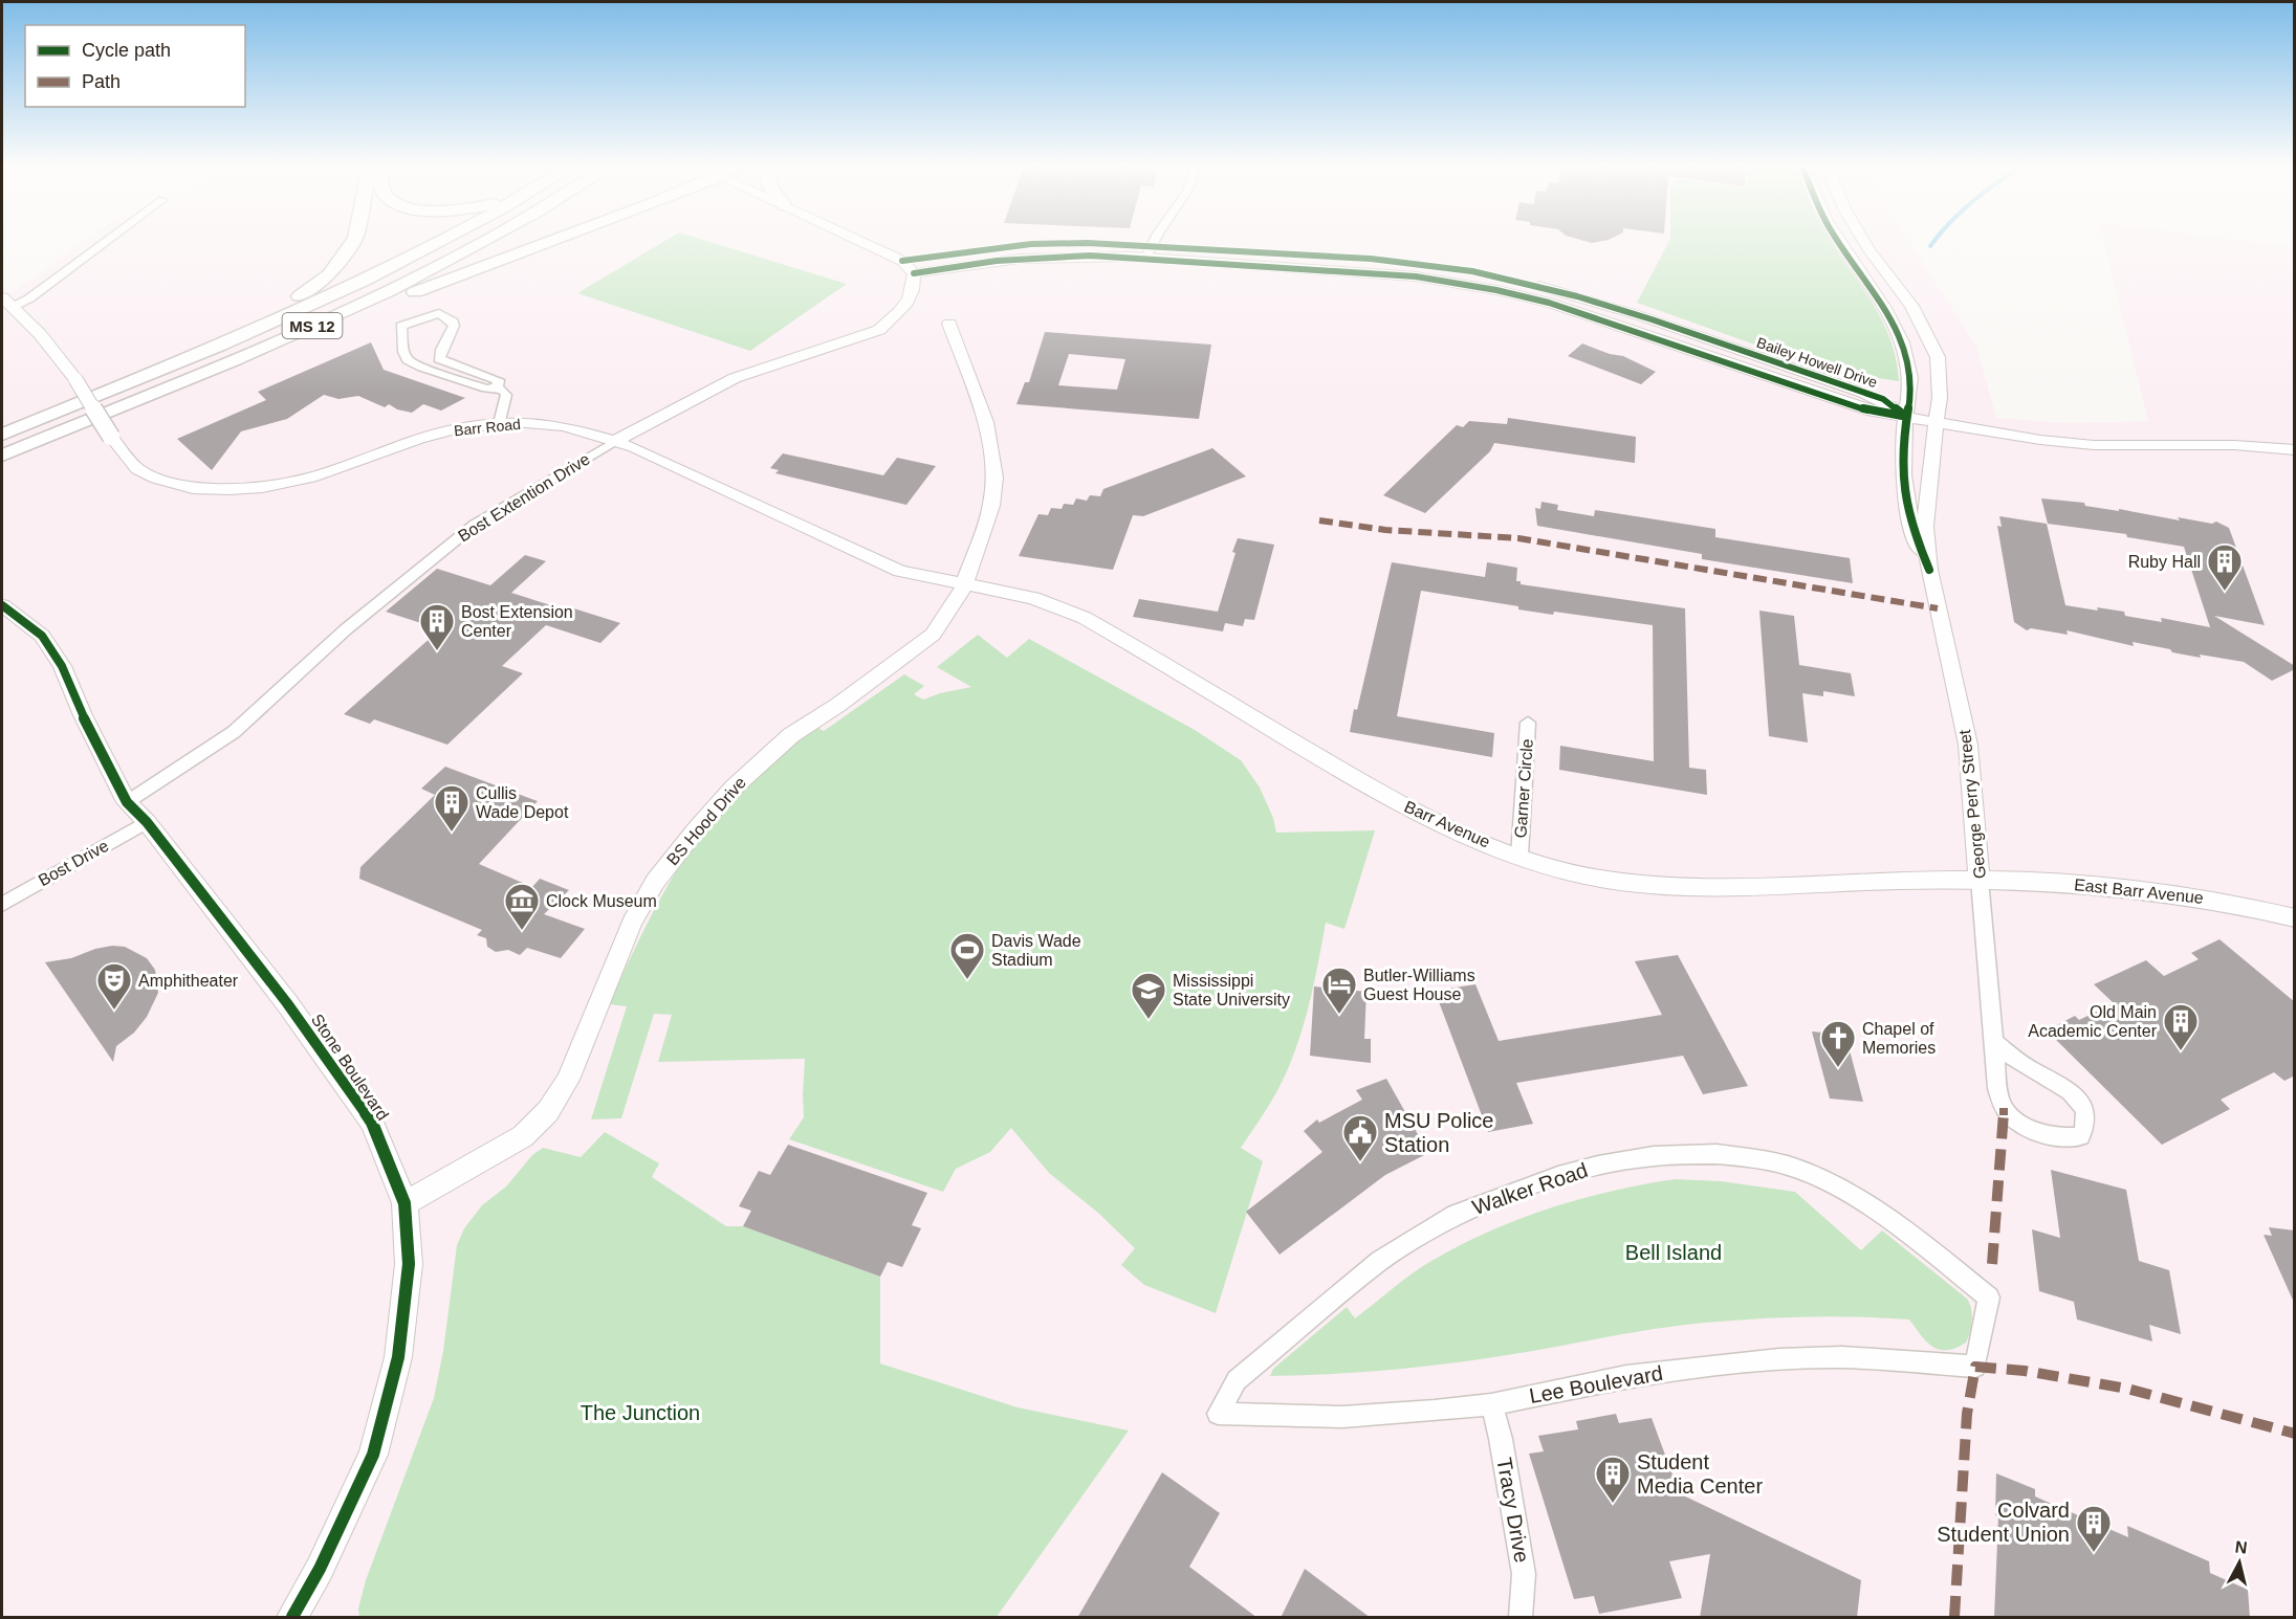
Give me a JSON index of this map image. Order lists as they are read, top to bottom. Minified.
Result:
{"streets":{"main road":["MS 12"],"street":["Bailey Howell Drive","Barr Road","Bost Extention Drive","Garner Circle","George Perry Street","BS Hood Drive","Barr Avenue","Bost Drive","East Barr Avenue","Stone Boulevard","Walker Road","Lee Boulevard","Tracy Drive"]},"crossings":[["Bailey Howell Drive","Bost Extention Drive"],["Bailey Howell Drive","George Perry Street"],["Barr Road","Bost Extention Drive"],["Barr Road","BS Hood Drive"],["Barr Road","Barr Avenue"],["Bost Extention Drive","Stone Boulevard"],["Garner Circle","Barr Avenue"],["George Perry Street","Barr Avenue"],["George Perry Street","East Barr Avenue"],["BS Hood Drive","Barr Avenue"],["BS Hood Drive","Stone Boulevard"],["Barr Avenue","East Barr Avenue"],["Bost Drive","Stone Boulevard"],["Walker Road","Lee Boulevard"],["Lee Boulevard","Tracy Drive"]],"parks":["Bell Island","The Junction"],"places":{"building":["Ruby Hall","Bost Extension Center","Cullis Wade Depot","Old Main Academic Center","Student Media Center","Colvard Student Union"],"museum":["Clock Museum"],"sports":["Davis Wade Stadium"],"theatre":["Amphitheater"],"hotel":["Butler-Williams Guest House"],"school or university":["Mississippi State University"],"church":["Chapel of Memories"],"public building":["MSU Police Station"]},"legend":["Cycle path","Path"],"north":"top"}
